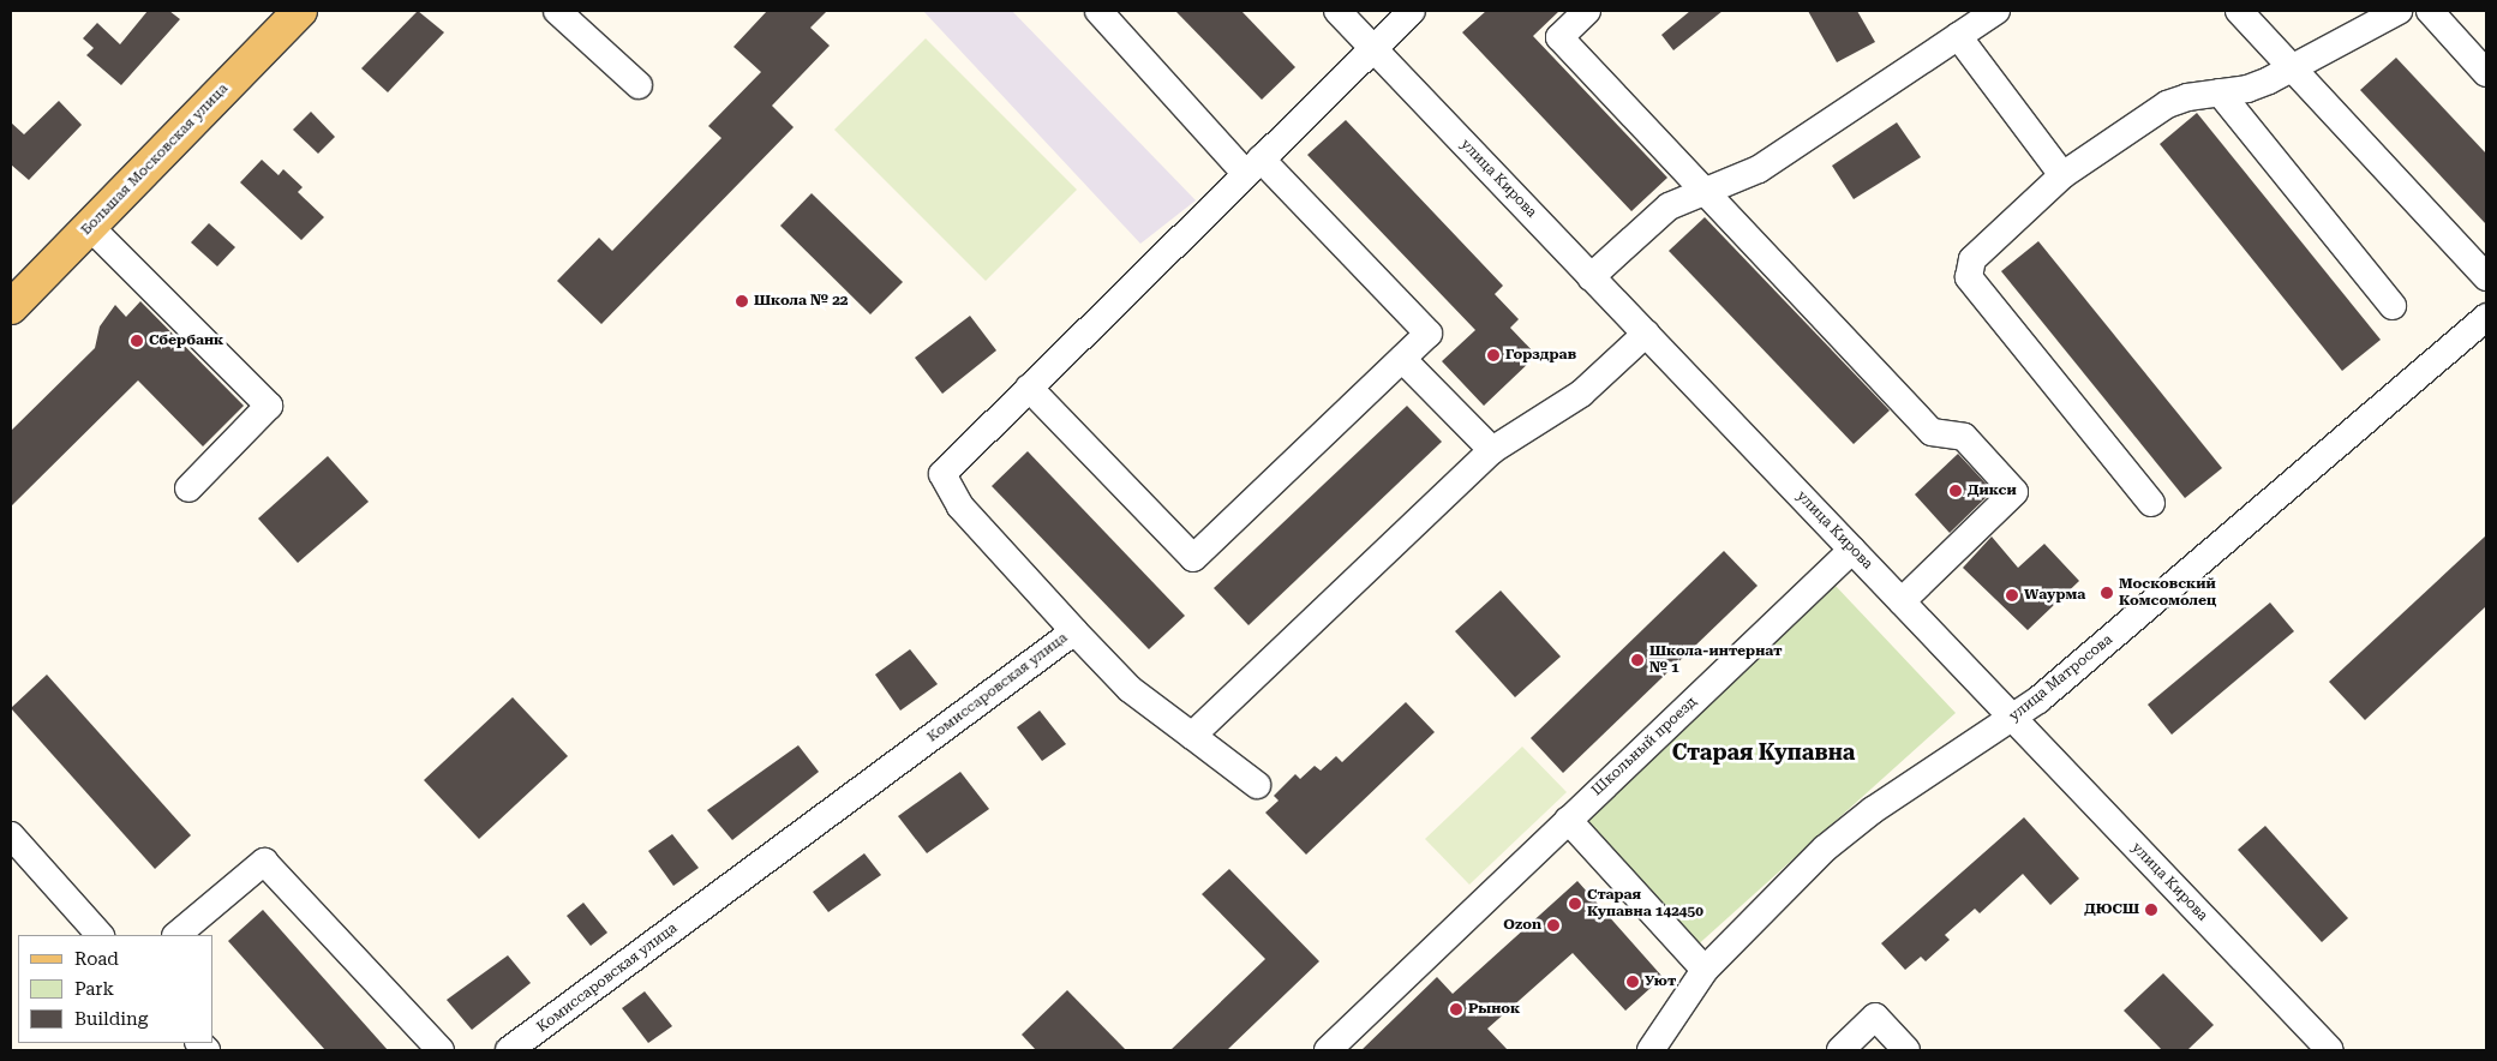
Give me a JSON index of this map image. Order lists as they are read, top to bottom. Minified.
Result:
{"streets":{"main road":["Большая Московская улица"],"street":["улица Кирова","улица Матросова","Комиссаровская улица","Школьный проезд"]},"crossings":[["улица Кирова","улица Матросова"],["улица Кирова","Школьный проезд"]],"districts":["Старая Купавна"],"places":["Школа № 22","Сбербанк","Горздрав","Дикси","Московский Комсомолец","Wаурма","Школа-интернат № 1","Старая Купавна 142450","ДЮСШ","Ozon","Уют","Рынок"],"legend":["Road","Park","Building"]}
